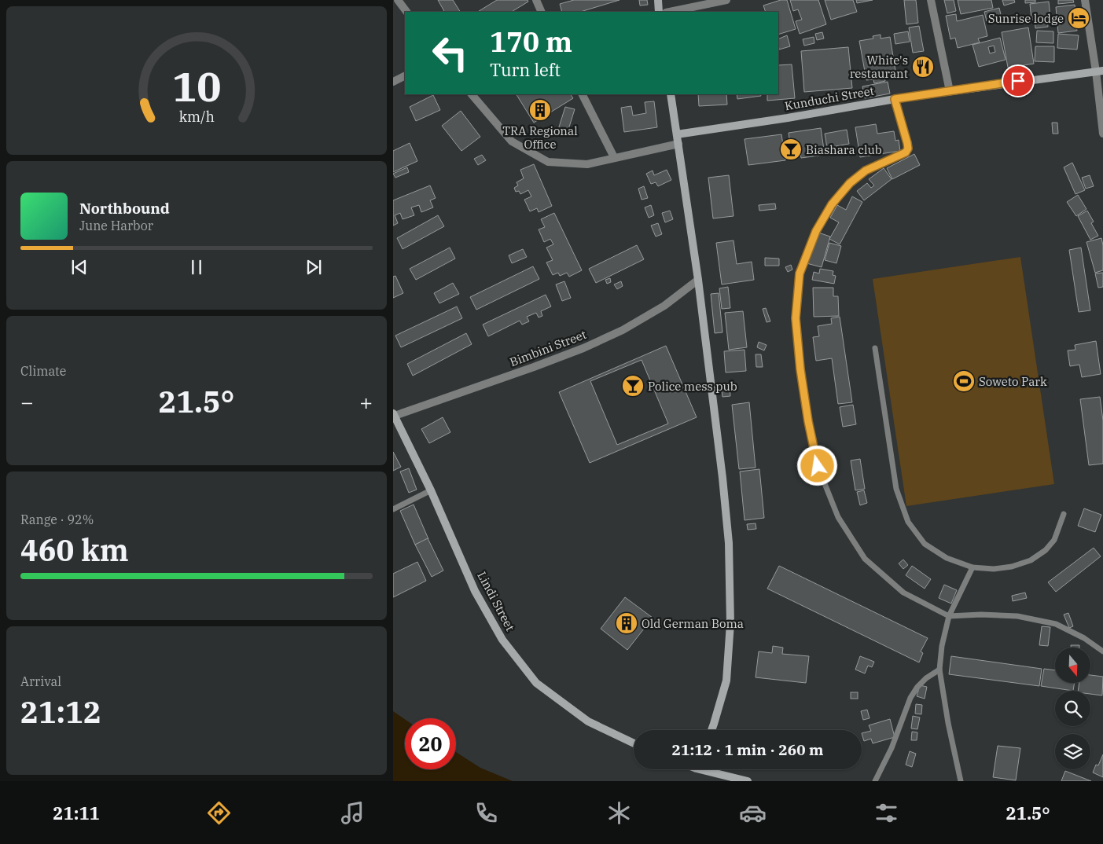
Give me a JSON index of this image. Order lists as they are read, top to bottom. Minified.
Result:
{"streets":{"main road":["Kunduchi Street","Lindi Street"],"street":["Bimbini Street"]},"crossings":[["Bimbini Street","Lindi Street"]],"places":{"hotel":["Sunrise lodge"],"restaurant":["White's restaurant"],"building":["TRA Regional Office","Old German Boma"],"bar":["Biashara club","Police mess pub"],"sports":["Soweto Park"]},"north":"bottom","page":{"turn":["170 m","Turn left"],"song":["Northbound","June Harbor"],"tile":["Climate",["Range · 92%","460 km"],["Arrival","21:12"]],"heat":["−","21.5°","+"],"limit":"20","trip":"21:12 · 1 min · 260 m","tabs":["21:11","21.5°"],"gauge":["10","km/h"]}}
